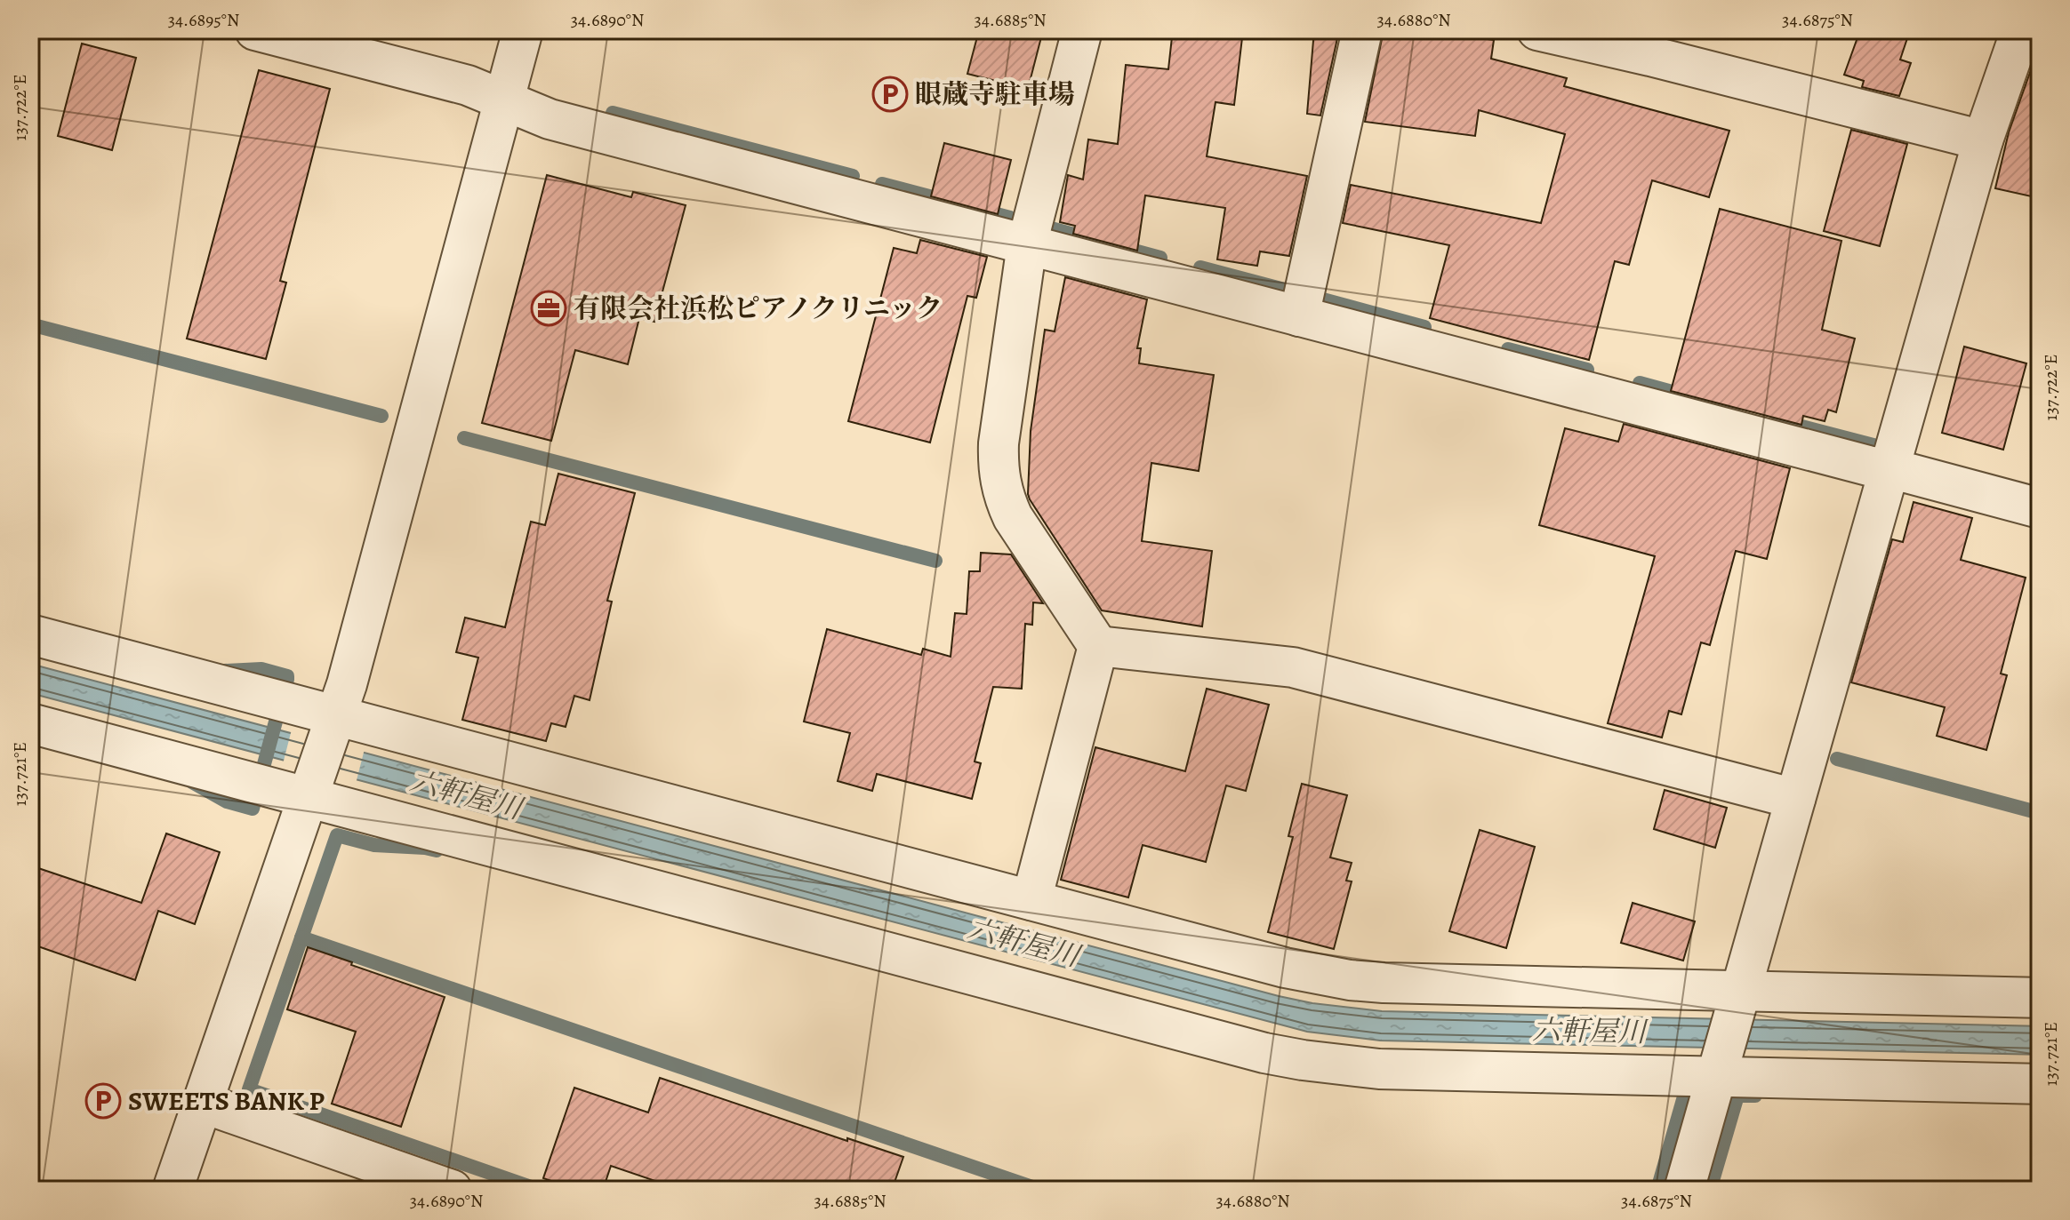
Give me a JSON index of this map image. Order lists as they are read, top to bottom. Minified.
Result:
{"water":["六軒屋川"],"places":{"parking":["眼蔵寺駐車場","SWEETS BANK P"],"office":["有限会社浜松ピアノクリニック"]},"coordinates":["34.6895°N","34.6890°N","34.6885°N","34.6880°N","34.6875°N","137.722°E","137.721°E"]}
